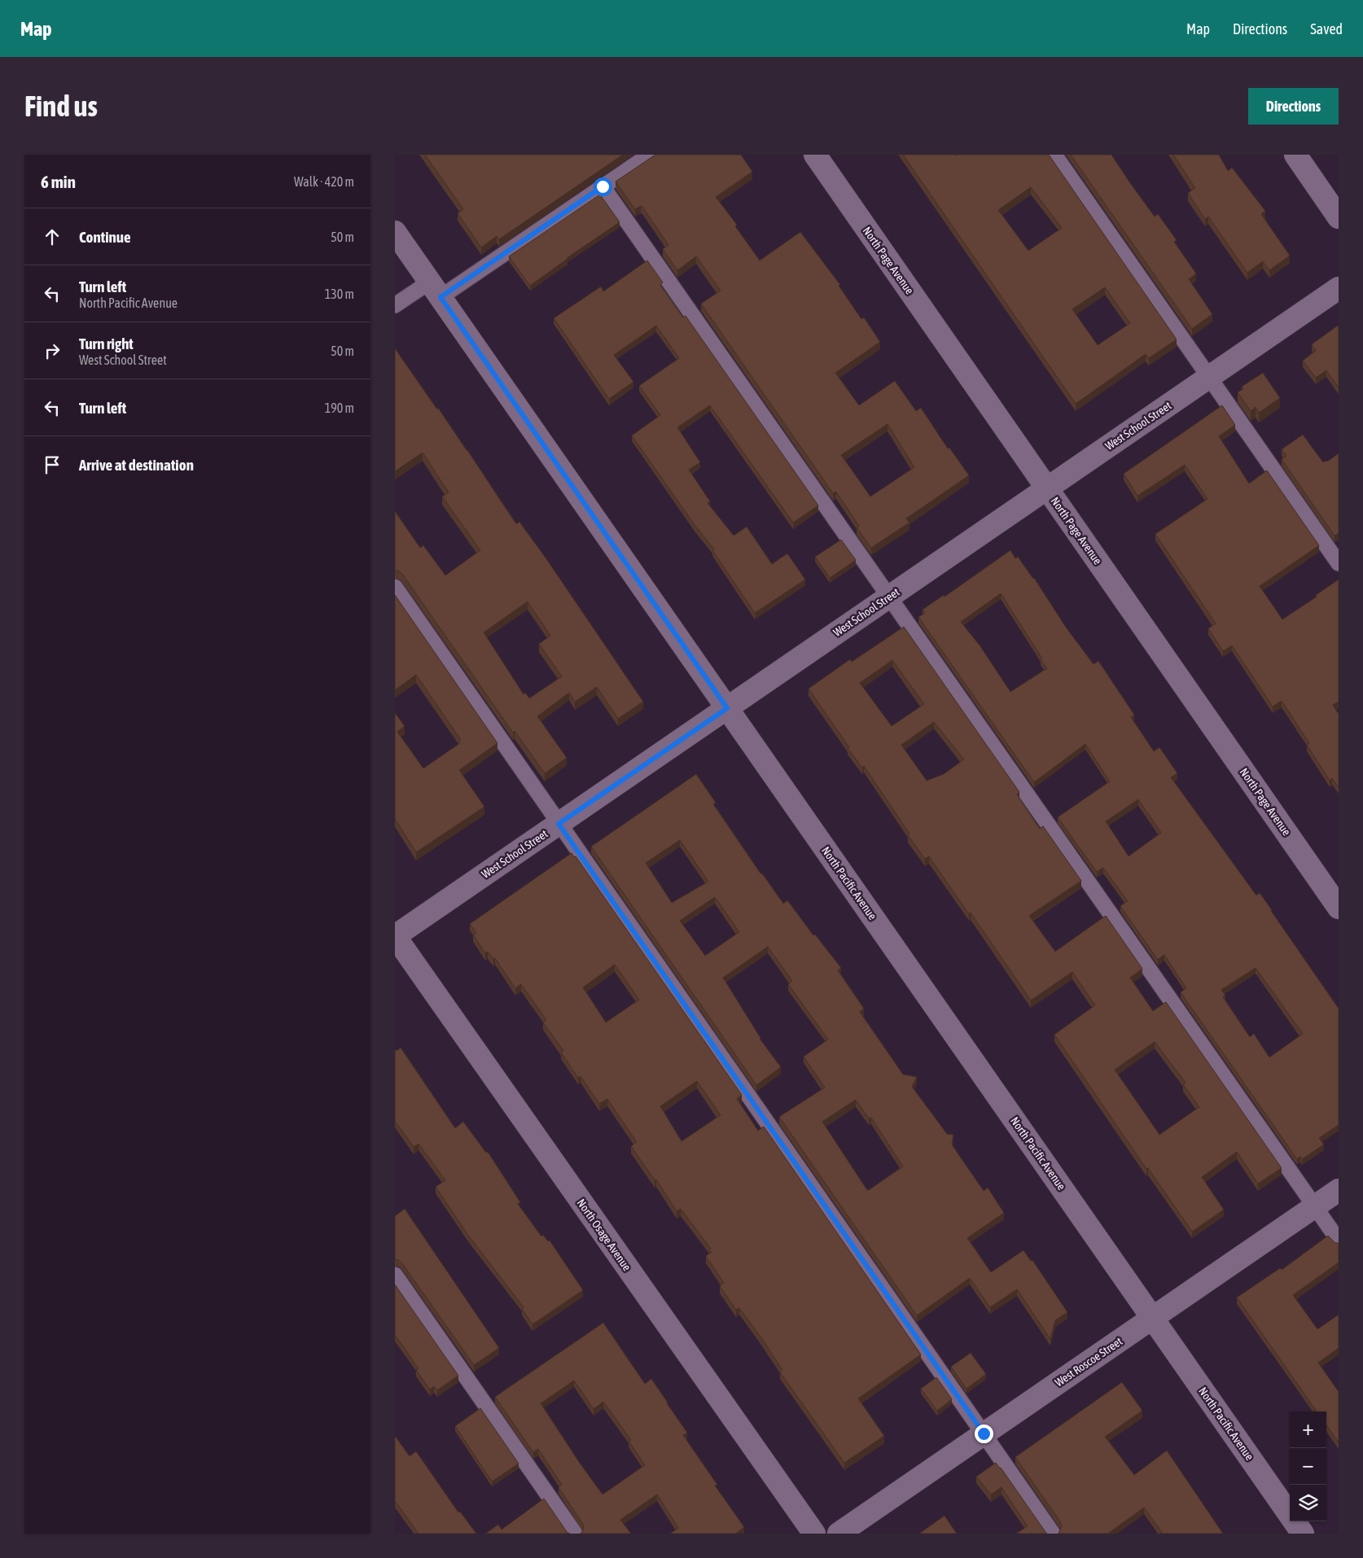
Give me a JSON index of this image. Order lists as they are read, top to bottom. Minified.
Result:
{"streets":{"street":["North Page Avenue","West School Street","North Pacific Avenue","North Osage Avenue","West Roscoe Street"]},"crossings":[["North Page Avenue","West School Street"],["West School Street","North Pacific Avenue"],["West School Street","North Osage Avenue"],["North Pacific Avenue","West Roscoe Street"]],"page":{"header":"Map","nav":["Map","Directions","Saved"],"buttons":"Directions","title":"Find us","heading":["6 min","Walk · 420 m"],"list":[["Continue","50 m"],["Turn left","North Pacific Avenue","130 m"],["Turn right","West School Street","50 m"],["Turn left","190 m"],"Arrive at destination"],"map_buttons":["+","−"]}}
